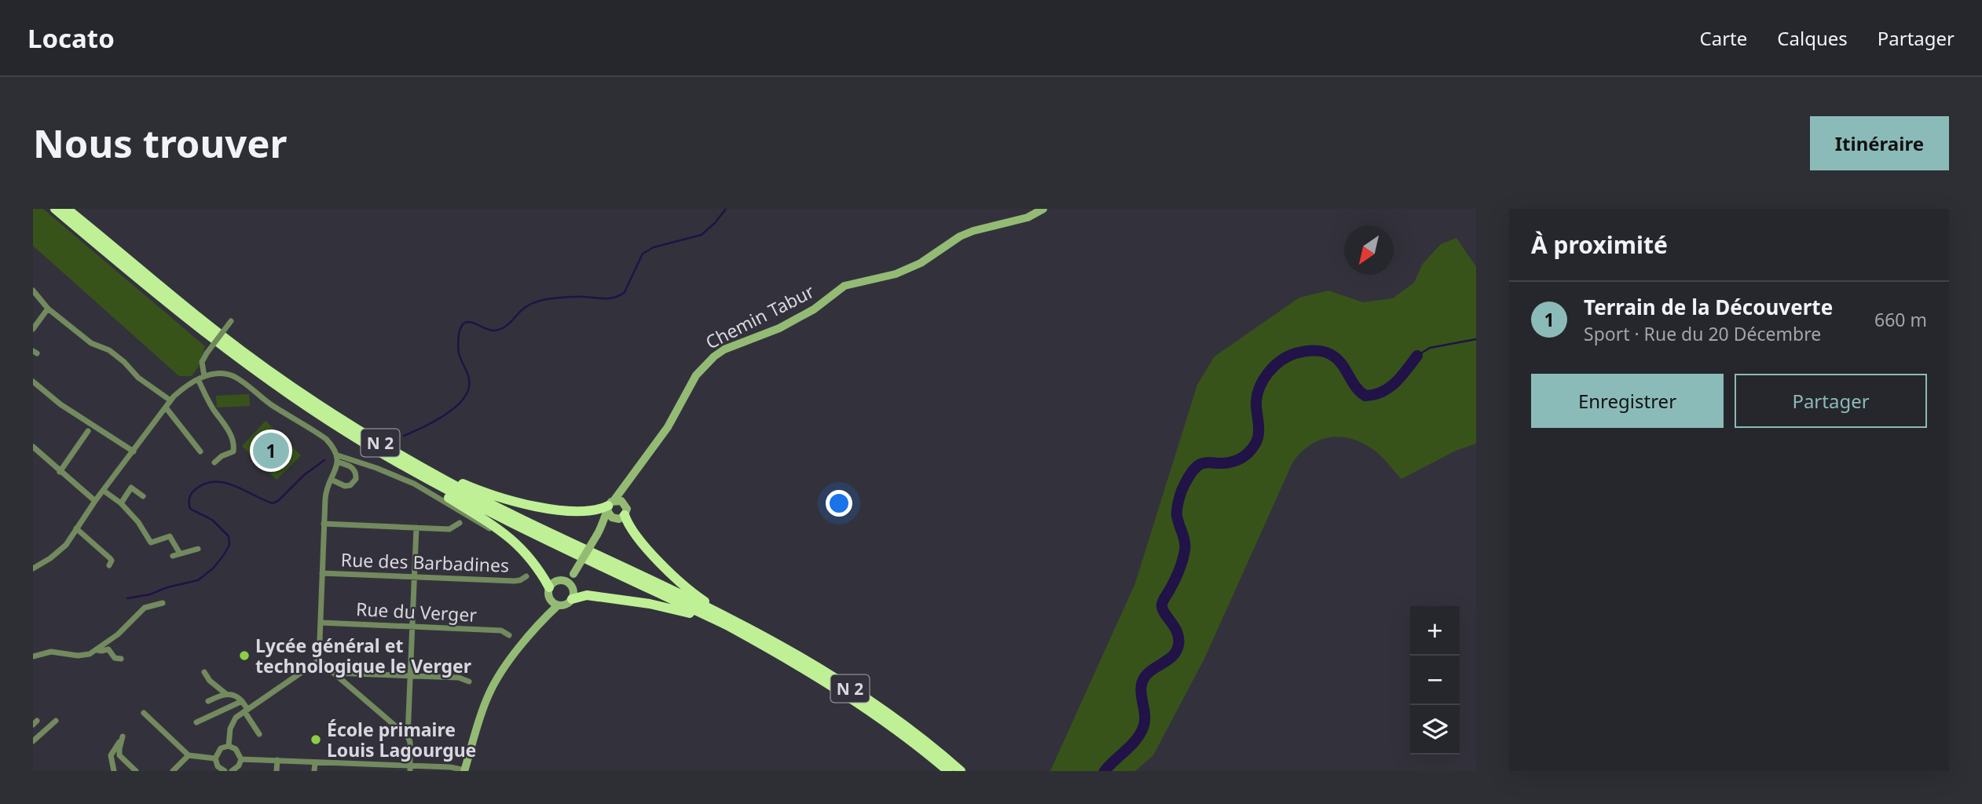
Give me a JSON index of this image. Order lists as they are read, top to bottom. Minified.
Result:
{"streets":{"highway":["N 2"],"main road":["Chemin Tabur"],"street":["Rue des Barbadines","Rue du Verger"]},"places":["Lycée général et technologique le Verger","École primaire Louis Lagourgue"],"north":"bottom left","page":{"header":"Locato","nav":["Carte","Calques","Partager"],"buttons":["Itinéraire",["Enregistrer","Partager"]],"title":"Nous trouver","heading":"À proximité","list":[{"mark":"1","name":"Terrain de la Découverte","note":"Sport · Rue du 20 Décembre","value":"660 m"}],"pins":"1","map_buttons":["+","−"]}}
